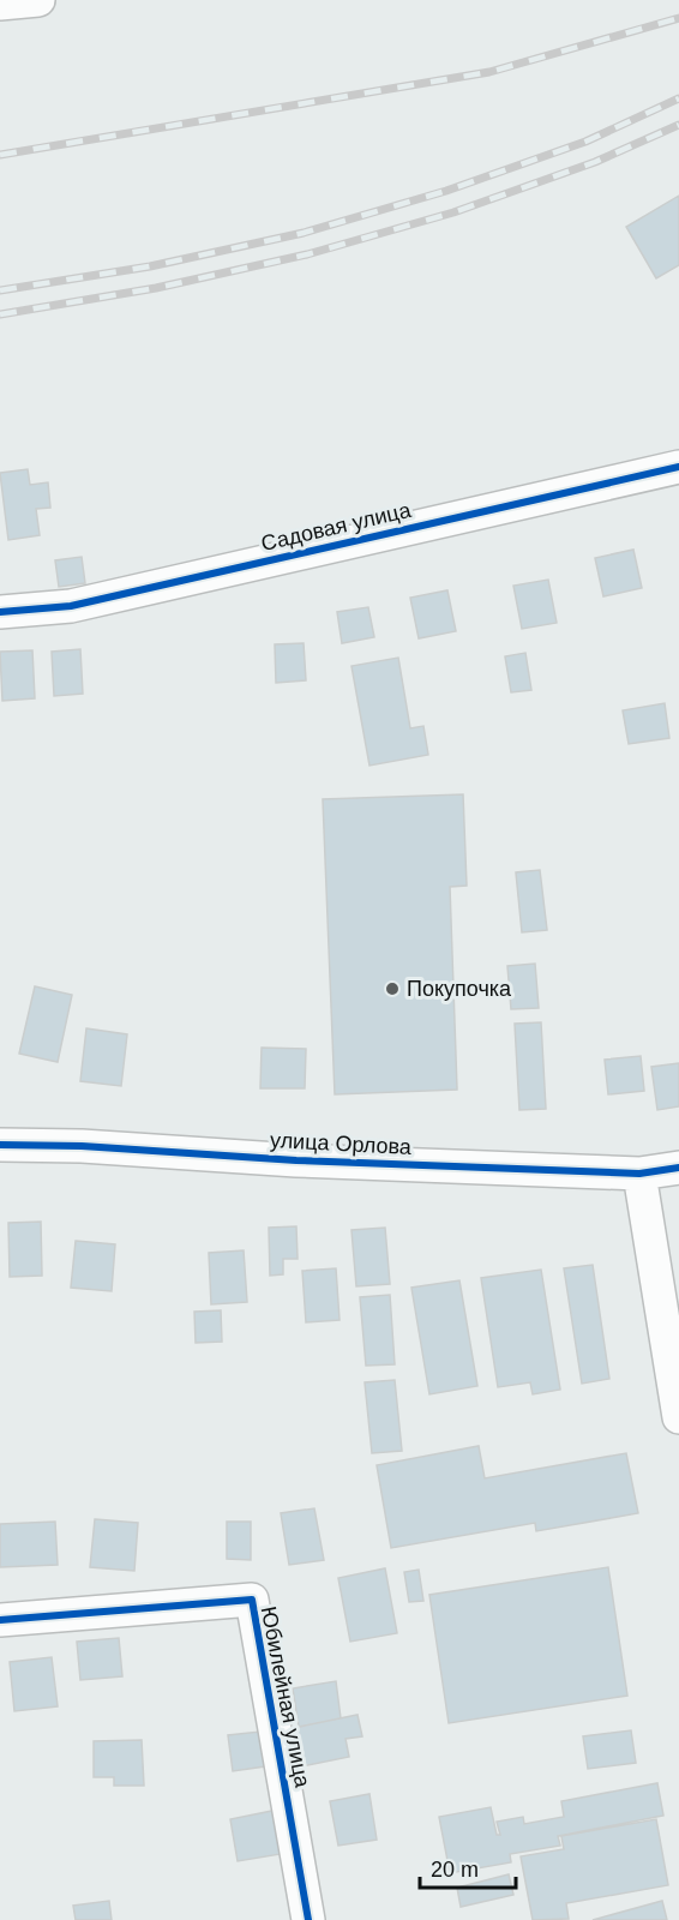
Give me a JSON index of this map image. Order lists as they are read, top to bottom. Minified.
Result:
{"streets":{"street":["Садовая улица","улица Орлова","Юбилейная улица"]},"places":["Покупочка"],"scale_bar":"20 m"}
